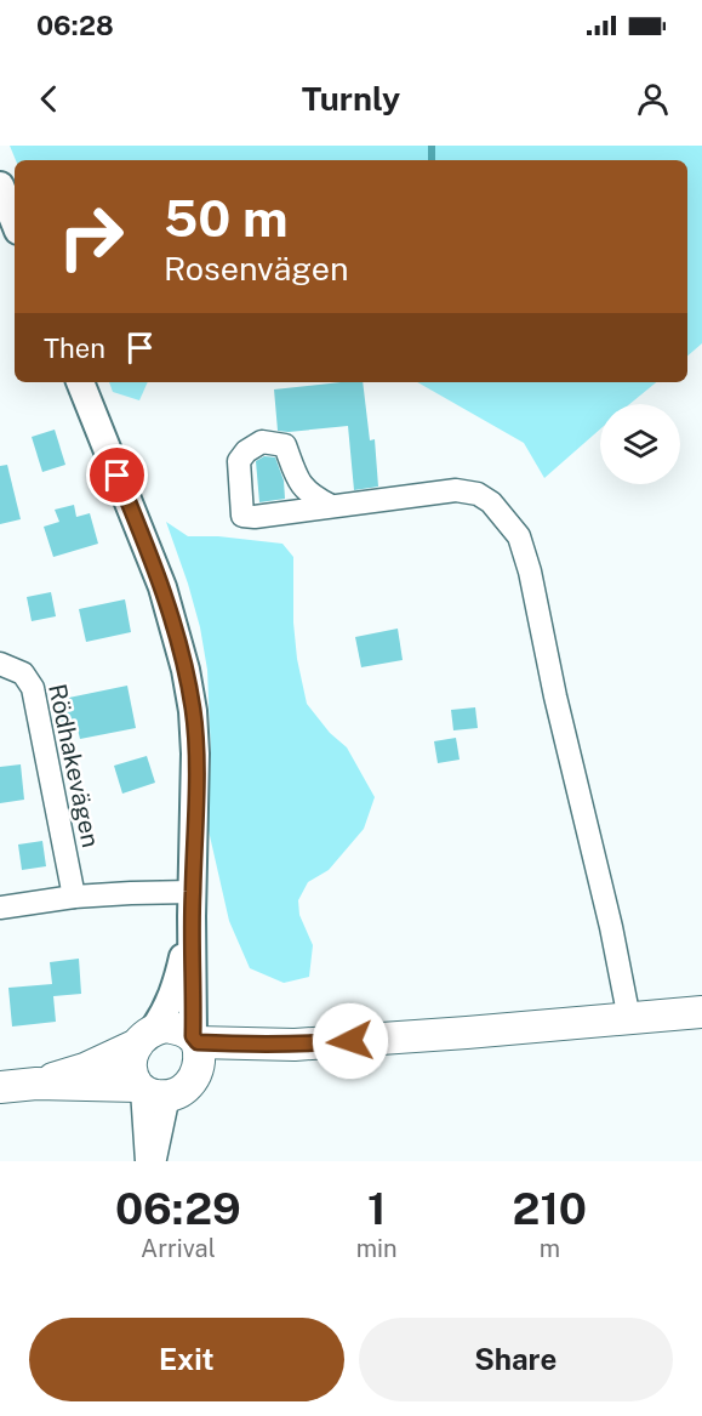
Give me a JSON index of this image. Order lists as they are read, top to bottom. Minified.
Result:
{"streets":{"street":["Rödhakevägen"]},"page":{"status":"06:28","header":"Turnly","turn":["50 m","Rosenvägen"],"then":"Then","eta":["06:29","Arrival","1","min","210","m"],"buttons":["Exit","Share"]}}
